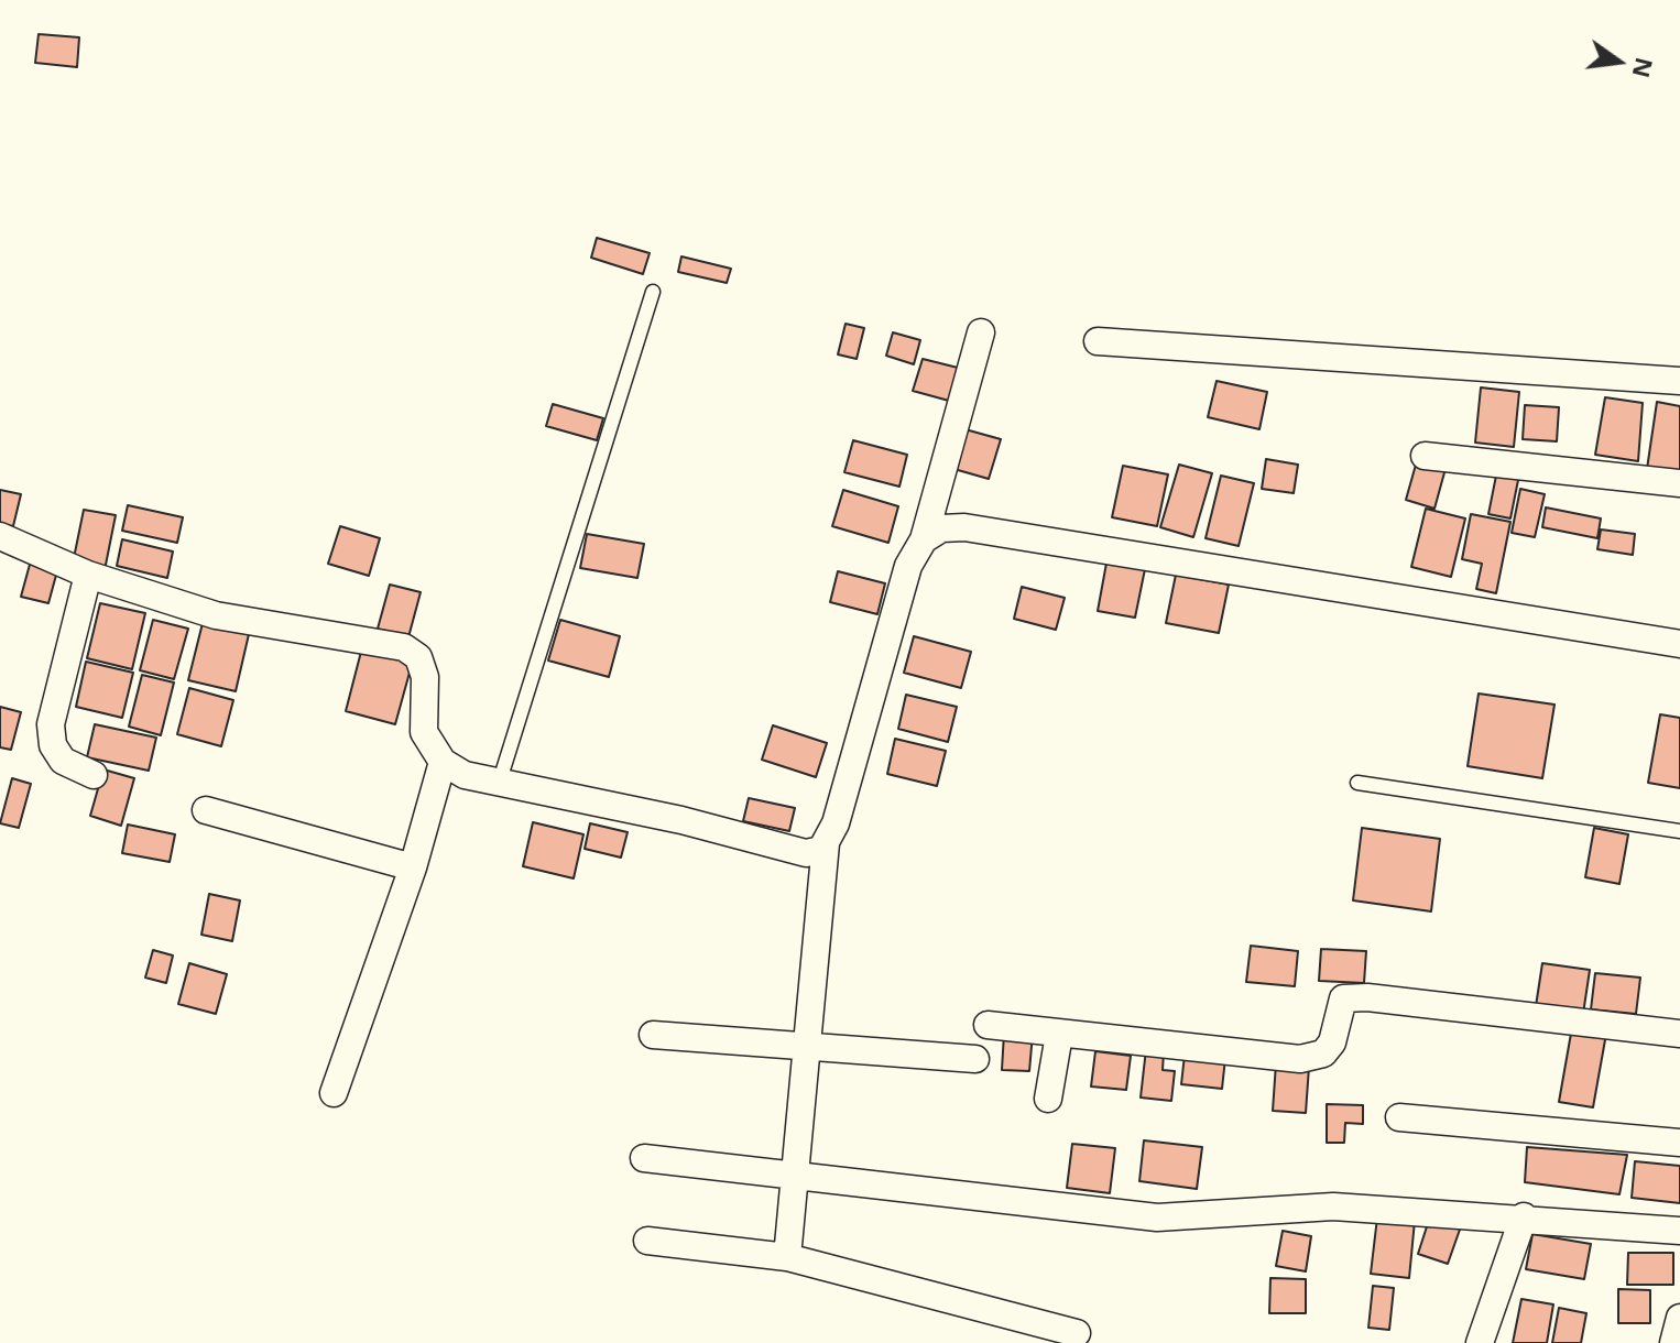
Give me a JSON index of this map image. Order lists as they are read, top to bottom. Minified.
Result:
{"north":"right"}
